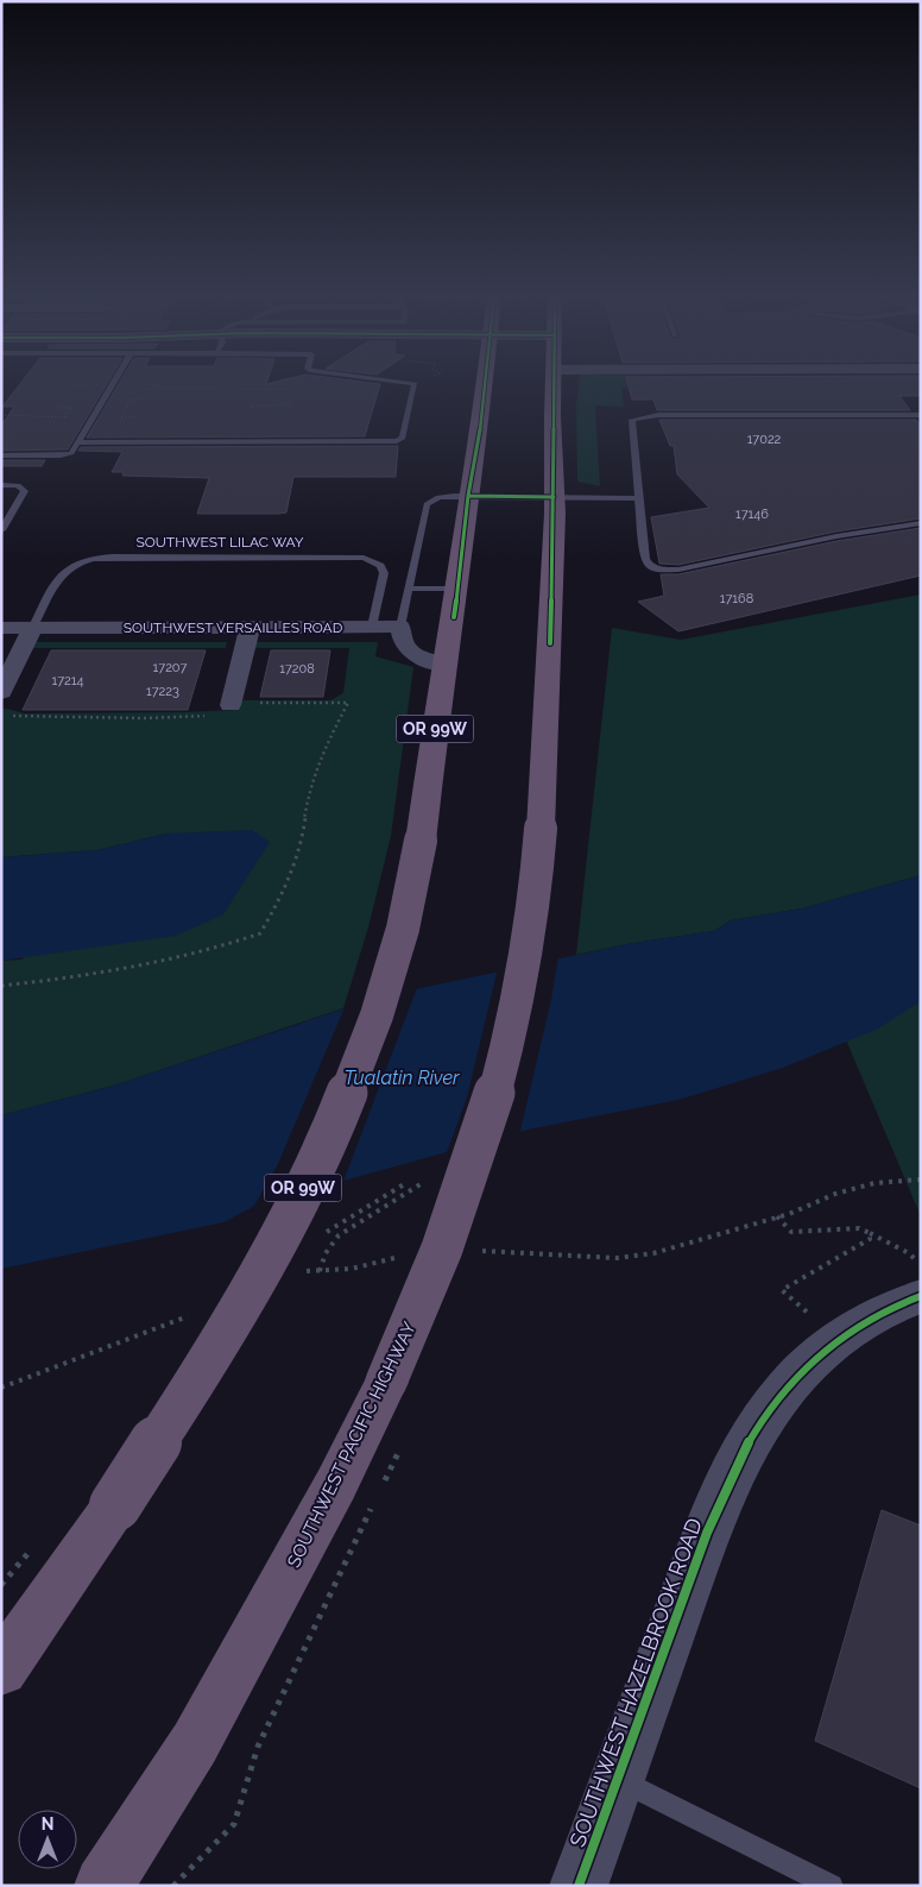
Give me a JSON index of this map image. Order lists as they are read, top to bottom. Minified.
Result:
{"streets":{"highway":["OR 99W","SOUTHWEST PACIFIC HIGHWAY"],"street":["SOUTHWEST VERSAILLES ROAD","SOUTHWEST HAZELBROOK ROAD"],"lane":["SOUTHWEST LILAC WAY"]},"crossings":[["SOUTHWEST LILAC WAY","SOUTHWEST VERSAILLES ROAD"]],"water":["Tualatin River"],"house_numbers":["17022","17146","17168","17207","17208","17214","17223"],"north":"top"}
